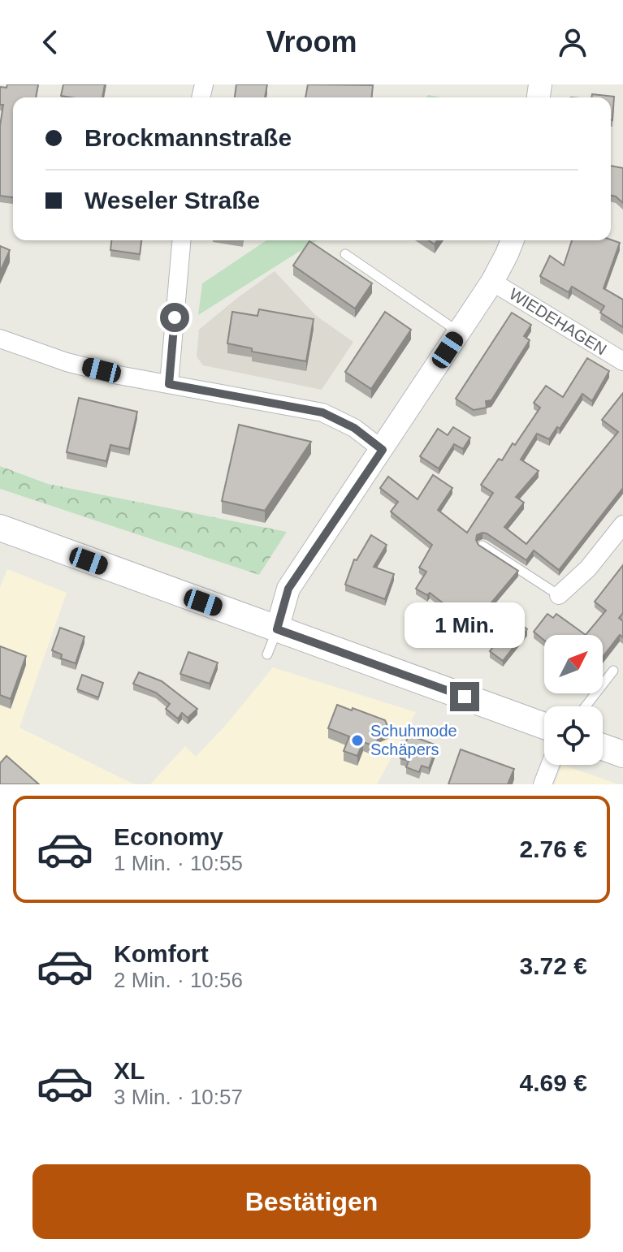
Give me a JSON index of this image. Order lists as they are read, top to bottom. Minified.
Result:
{"streets":{"street":["WIEDEHAGEN"]},"places":["Schuhmode Schäpers"],"north":"top right","page":{"header":"Vroom","banner":["Brockmannstraße","Weseler Straße"],"bubble":"1 Min.","list":[{"name":"Economy","note":"1 Min. · 10:55","value":"2.76 €"},{"name":"Komfort","note":"2 Min. · 10:56","value":"3.72 €"},{"name":"XL","note":"3 Min. · 10:57","value":"4.69 €"}],"buttons":"Bestätigen"}}
